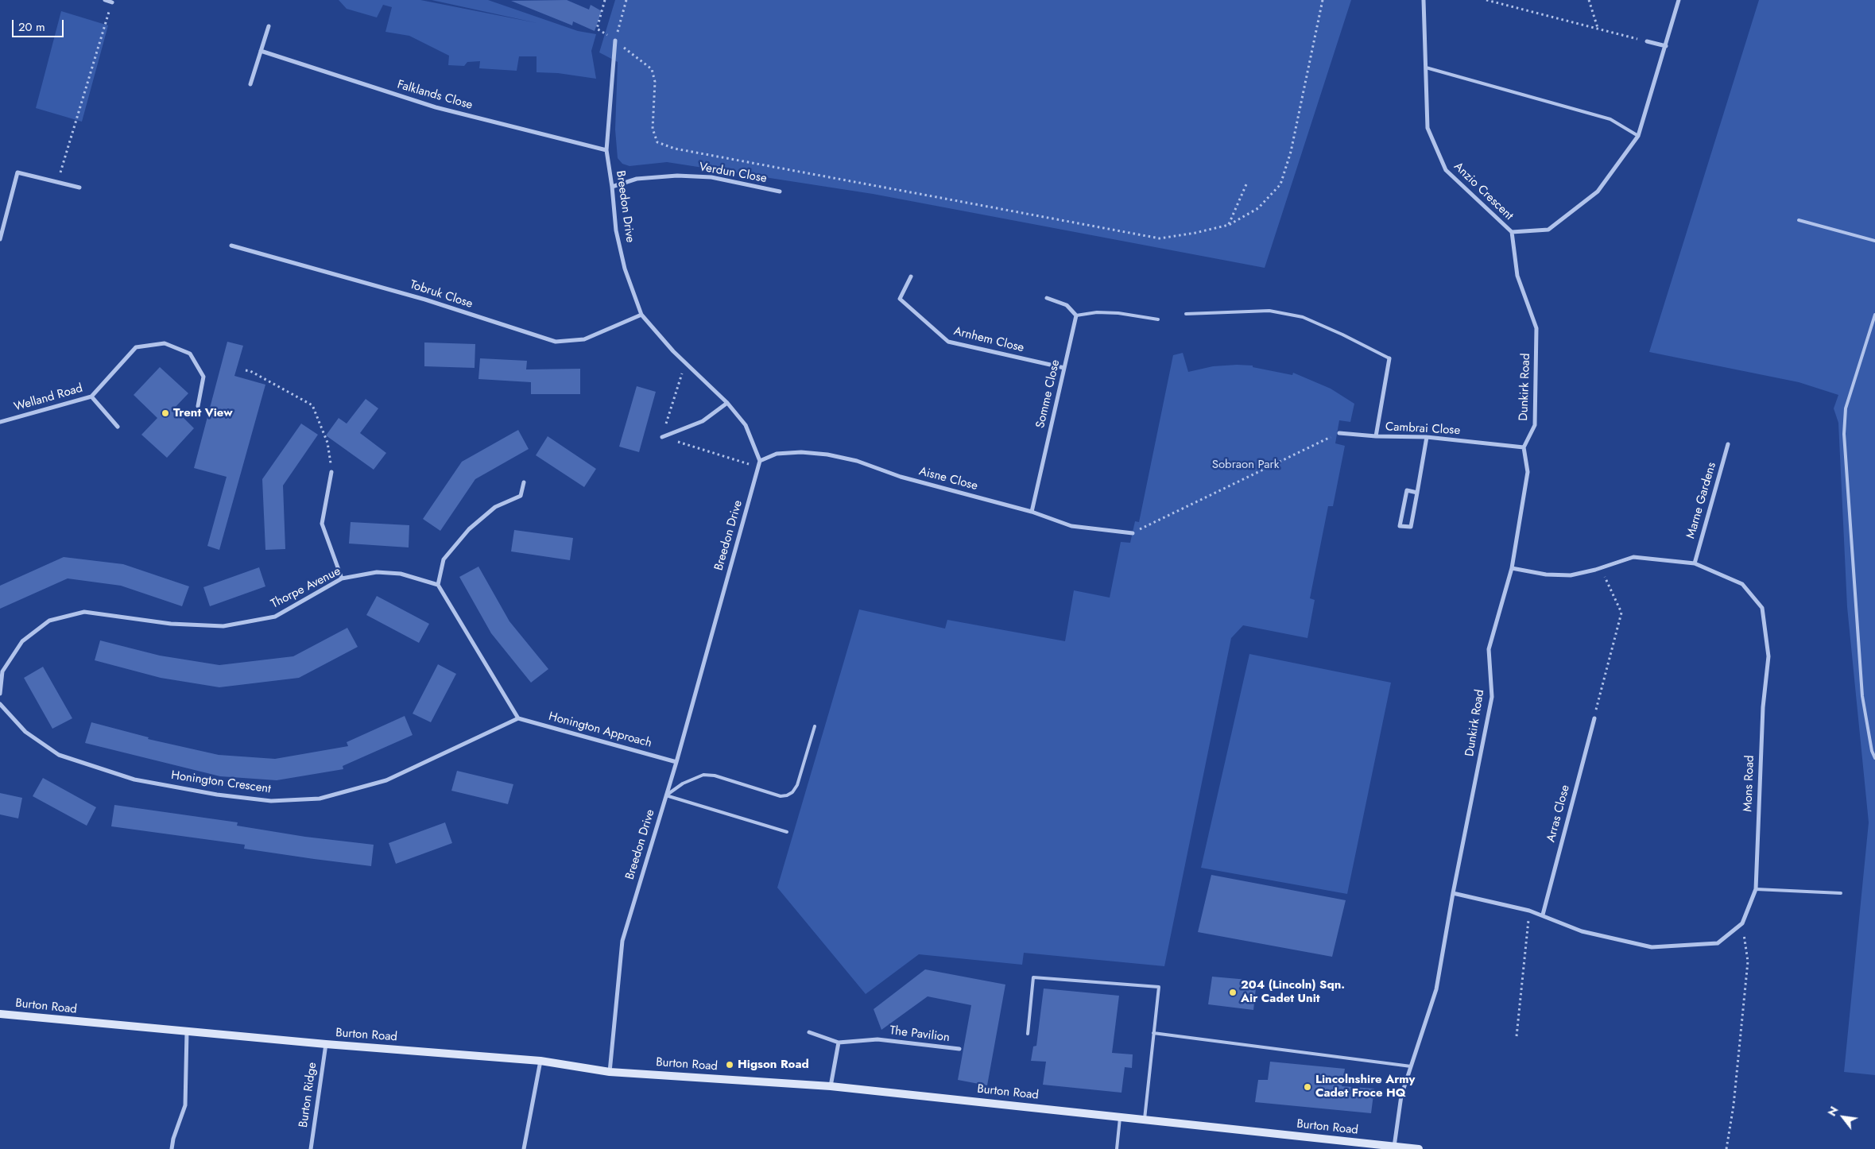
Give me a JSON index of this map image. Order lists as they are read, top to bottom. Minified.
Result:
{"streets":{"main road":["Burton Road"],"street":["Falklands Close","Verdun Close","Anzio Crescent","Breedon Drive","Tobruk Close","Arnhem Close","Dunkirk Road","Somme Close","Welland Road","Cambrai Close","Aisne Close","Marne Gardens","Thorpe Avenue","Honington Approach","Honington Crescent","Mons Road","Arras Close","The Pavilion","Burton Ridge"]},"crossings":[["Falklands Close","Breedon Drive"],["Verdun Close","Breedon Drive"],["Anzio Crescent","Dunkirk Road"],["Breedon Drive","Tobruk Close"],["Breedon Drive","Aisne Close"],["Breedon Drive","Honington Approach"],["Breedon Drive","Burton Road"],["Arnhem Close","Somme Close"],["Dunkirk Road","Cambrai Close"],["Dunkirk Road","Mons Road"],["Dunkirk Road","Burton Road"],["Somme Close","Aisne Close"],["Marne Gardens","Mons Road"],["Honington Approach","Honington Crescent"],["Mons Road","Arras Close"],["Burton Road","Burton Ridge"]],"parks":["Sobraon Park"],"places":["Trent View","204 (Lincoln) Sqn. Air Cadet Unit","Higson Road","Lincolnshire Army Cadet Froce HQ"],"scale_bar":"20 m","north":"top left"}
